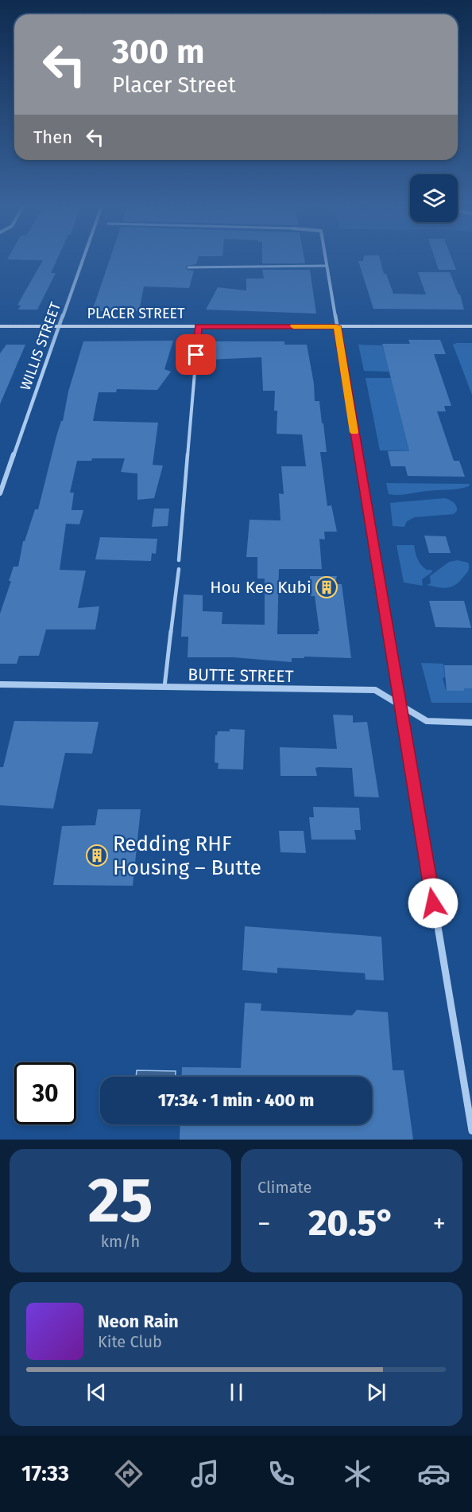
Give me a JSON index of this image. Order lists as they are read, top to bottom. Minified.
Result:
{"streets":{"main road":["PLACER STREET"],"street":["WILLIS STREET","BUTTE STREET"]},"crossings":[["PLACER STREET","WILLIS STREET"]],"places":{"building":["Hou Kee Kubi","Redding RHF Housing – Butte"]},"page":{"turn":["300 m","Placer Street"],"then":"Then","limit":"30","trip":"17:34 · 1 min · 400 m","tile":[["25","km/h"],"Climate"],"heat":["−","20.5°","+"],"song":["Neon Rain","Kite Club"],"tabs":"17:33"}}
